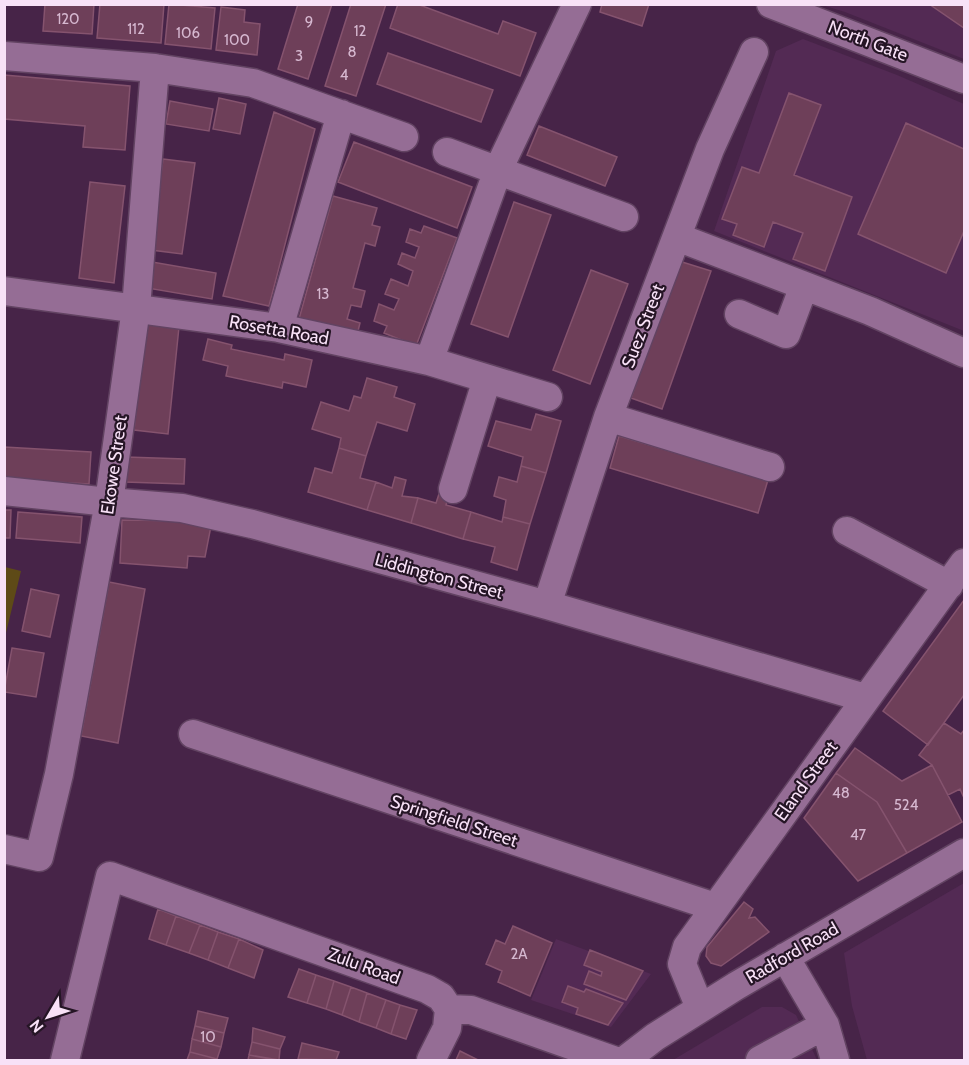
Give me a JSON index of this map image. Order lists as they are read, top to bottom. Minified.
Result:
{"streets":{"street":["North Gate","Suez Street","Rosetta Road","Ekowe Street","Liddington Street","Eland Street","Springfield Street","Radford Road","Zulu Road"]},"crossings":[["Suez Street","Liddington Street"],["Rosetta Road","Ekowe Street"],["Ekowe Street","Liddington Street"],["Liddington Street","Eland Street"],["Eland Street","Springfield Street"],["Eland Street","Radford Road"]],"house_numbers":["120","9","112","12","106","100","8","3","4","13","48","524","47","2A","10"],"north":"bottom left"}
